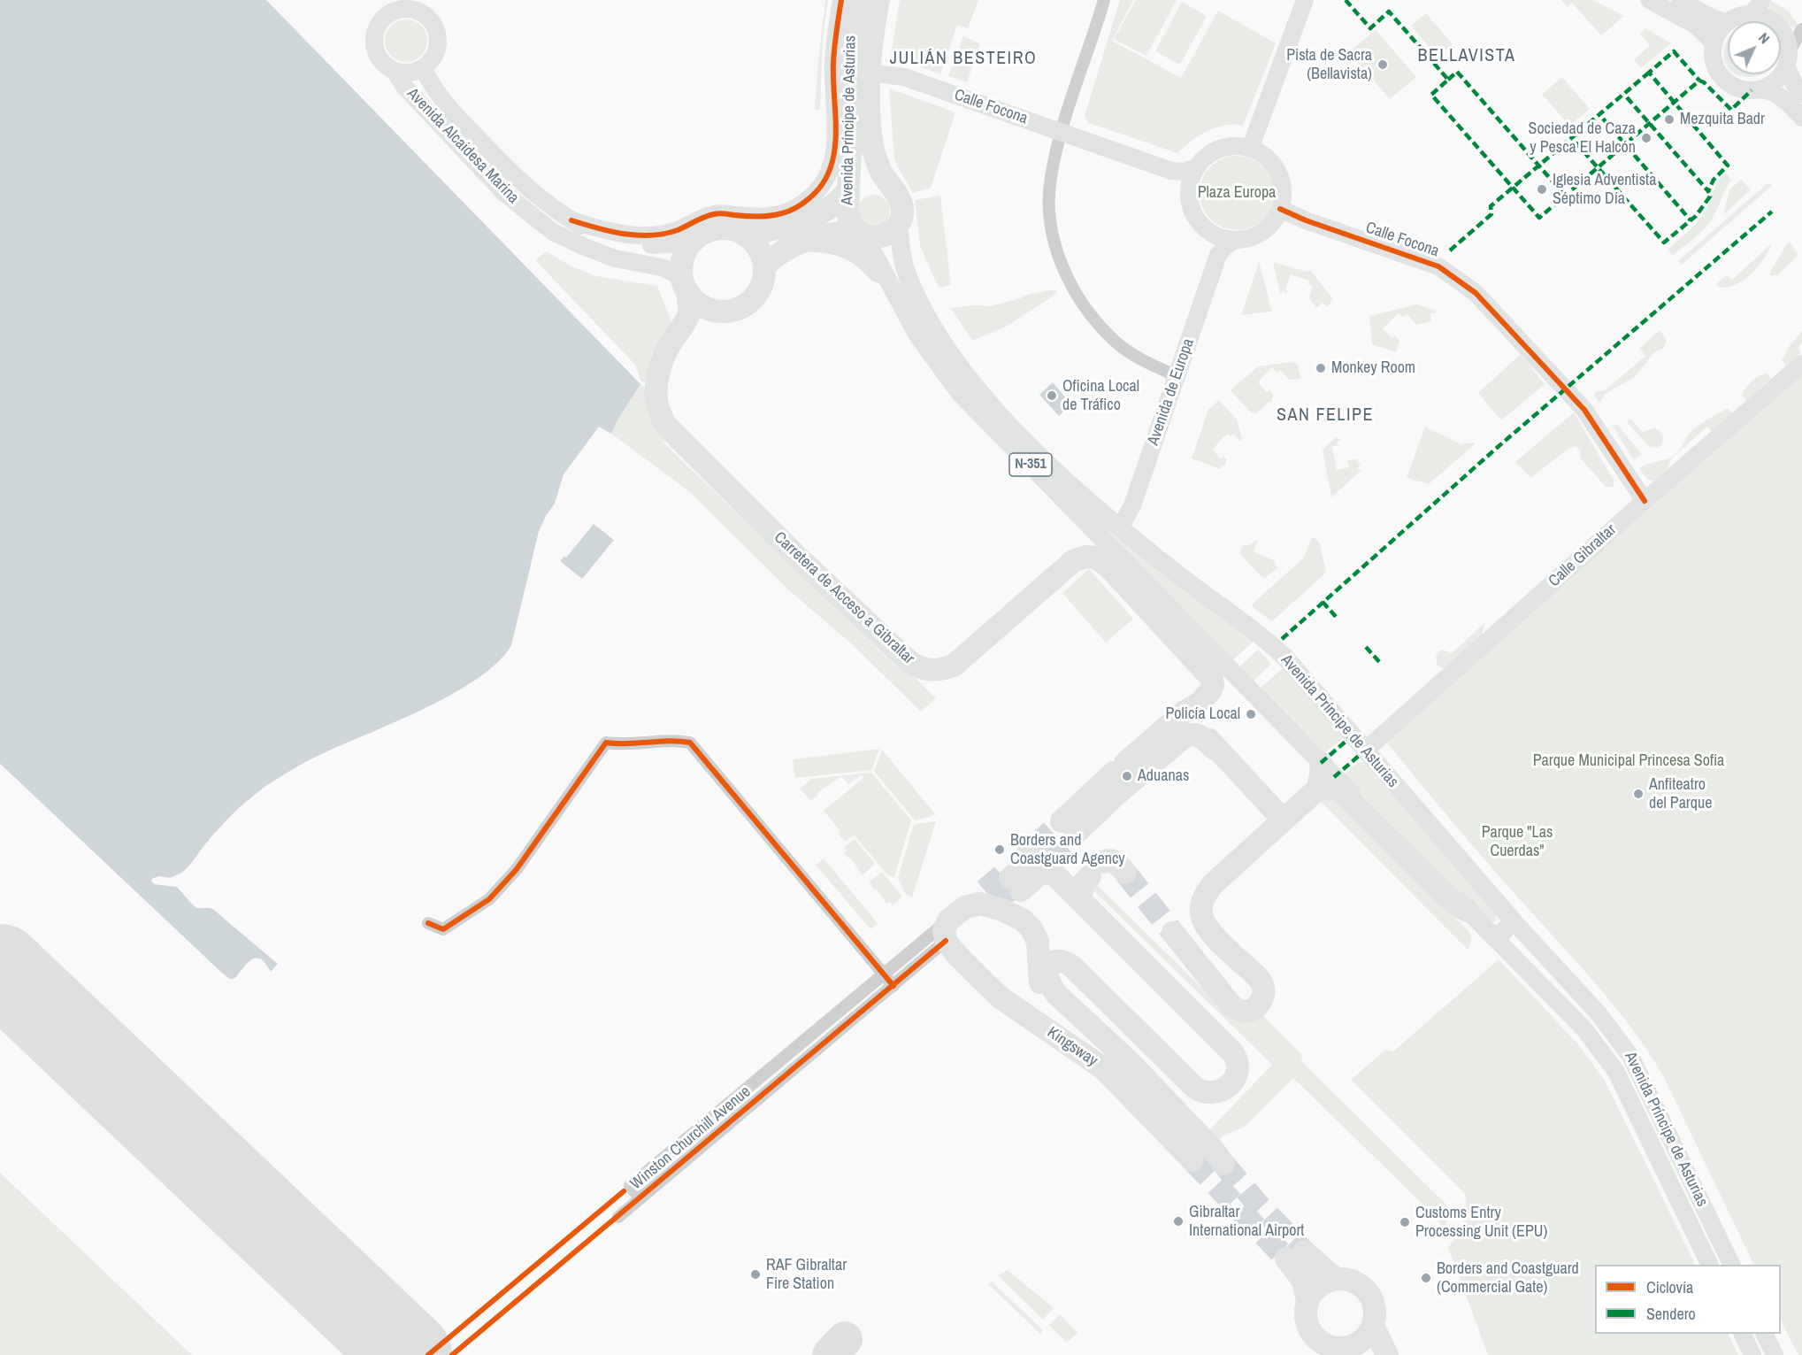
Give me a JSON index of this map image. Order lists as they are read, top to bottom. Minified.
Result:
{"streets":{"highway":["Avenida Príncipe de Asturias","N-351","Carretera de Acceso a Gibraltar","Kingsway","Winston Churchill Avenue"],"street":["Calle Focona","Avenida Alcaidesa Marina","Avenida de Europa","Calle Gibraltar"]},"crossings":[["Calle Focona","Avenida Príncipe de Asturias"],["Calle Focona","Avenida de Europa"],["Calle Focona","Calle Gibraltar"],["Avenida Príncipe de Asturias","Avenida de Europa"],["Avenida Príncipe de Asturias","Calle Gibraltar"],["Avenida Alcaidesa Marina","Carretera de Acceso a Gibraltar"],["Kingsway","Winston Churchill Avenue"]],"districts":["BELLAVISTA","JULIÁN BESTEIRO","SAN FELIPE"],"parks":["Plaza Europa","Parque Municipal Princesa Sofia","Parque \"Las Cuerdas\""],"places":["Pista de Sacra (Bellavista)","Mezquita Badr","Sociedad de Caza y Pesca El Halcón","Iglesia Adventista Séptimo Día","Monkey Room","Oficina Local de Tráfico","Policía Local","Aduanas","Anfiteatro del Parque","Borders and Coastguard Agency","Gibraltar International Airport","Customs Entry Processing Unit (EPU)","RAF Gibraltar Fire Station","Borders and Coastguard (Commercial Gate)"],"legend":["Ciclovía","Sendero"],"north":"top right"}
